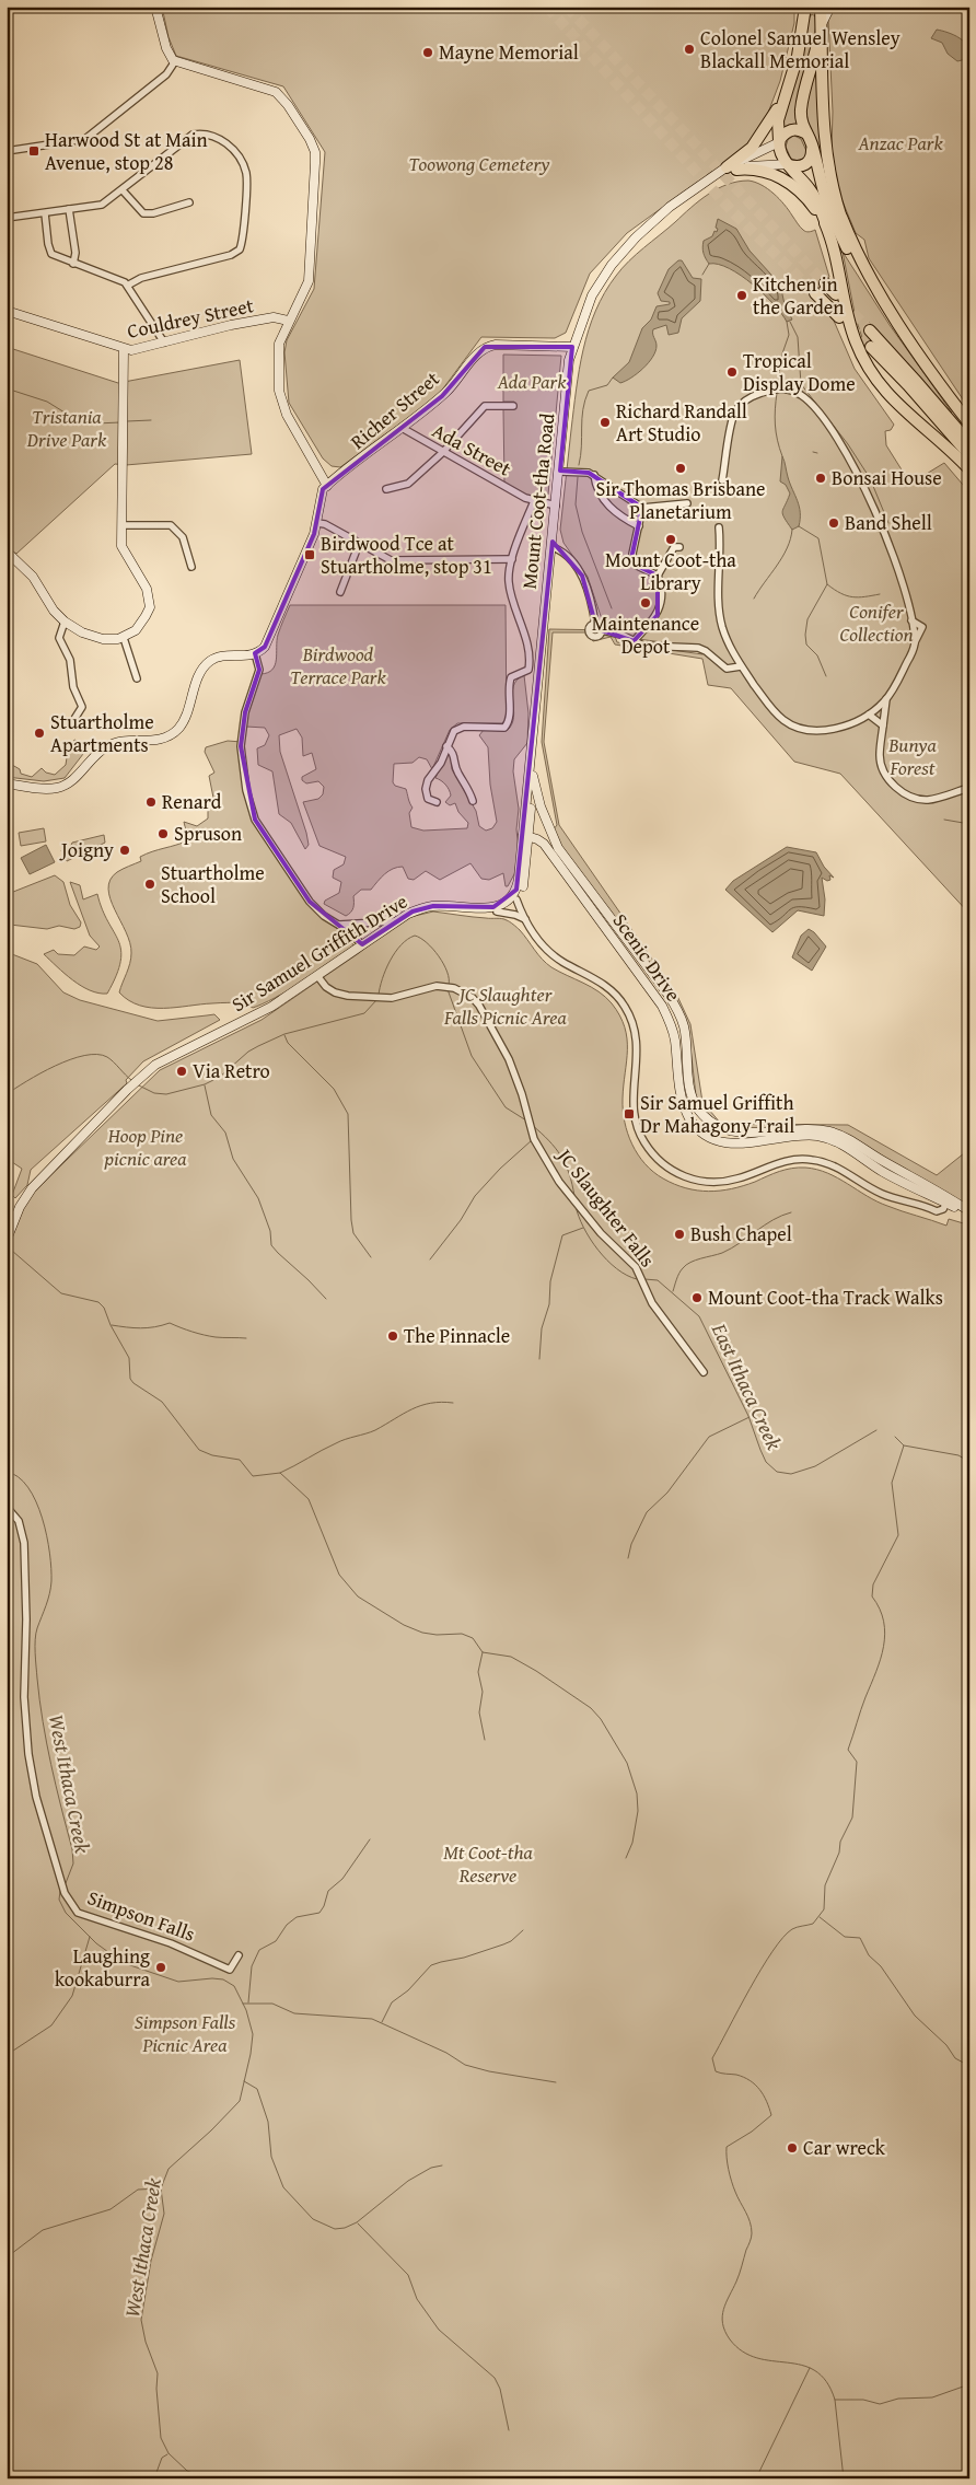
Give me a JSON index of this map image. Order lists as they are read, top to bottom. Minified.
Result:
{"streets":{"main road":["Couldrey Street","Richer Street","Mount Coot-tha Road","Sir Samuel Griffith Drive","Scenic Drive"],"street":["Ada Street","JC Slaughter Falls","Simpson Falls"]},"crossings":[["Richer Street","Ada Street"],["Richer Street","Mount Coot-tha Road"],["Ada Street","Mount Coot-tha Road"],["Mount Coot-tha Road","Scenic Drive"],["Sir Samuel Griffith Drive","JC Slaughter Falls"]],"water":["East Ithaca Creek","West Ithaca Creek"],"parks":["Anzac Park","Toowong Cemetery","Ada Park","Tristania Drive Park","Conifer Collection","Birdwood Terrace Park","Bunya Forest","JC Slaughter Falls Picnic Area","Hoop Pine picnic area","Mt Coot-tha Reserve","Simpson Falls Picnic Area"],"places":{"other":["Colonel Samuel Wensley Blackall Memorial","Mayne Memorial","Kitchen in the Garden","Tropical Display Dome","Richard Randall Art Studio","Sir Thomas Brisbane Planetarium","Bonsai House","Band Shell","Mount Coot-tha Library","Maintenance Depot","Stuartholme Apartments","Renard","Spruson","Joigny","Stuartholme School","Via Retro","Bush Chapel","Mount Coot-tha Track Walks","The Pinnacle","Laughing kookaburra","Car wreck"],"transit":["Harwood St at Main Avenue, stop 28","Birdwood Tce at Stuartholme, stop 31","Sir Samuel Griffith Dr Mahagony Trail"]}}
